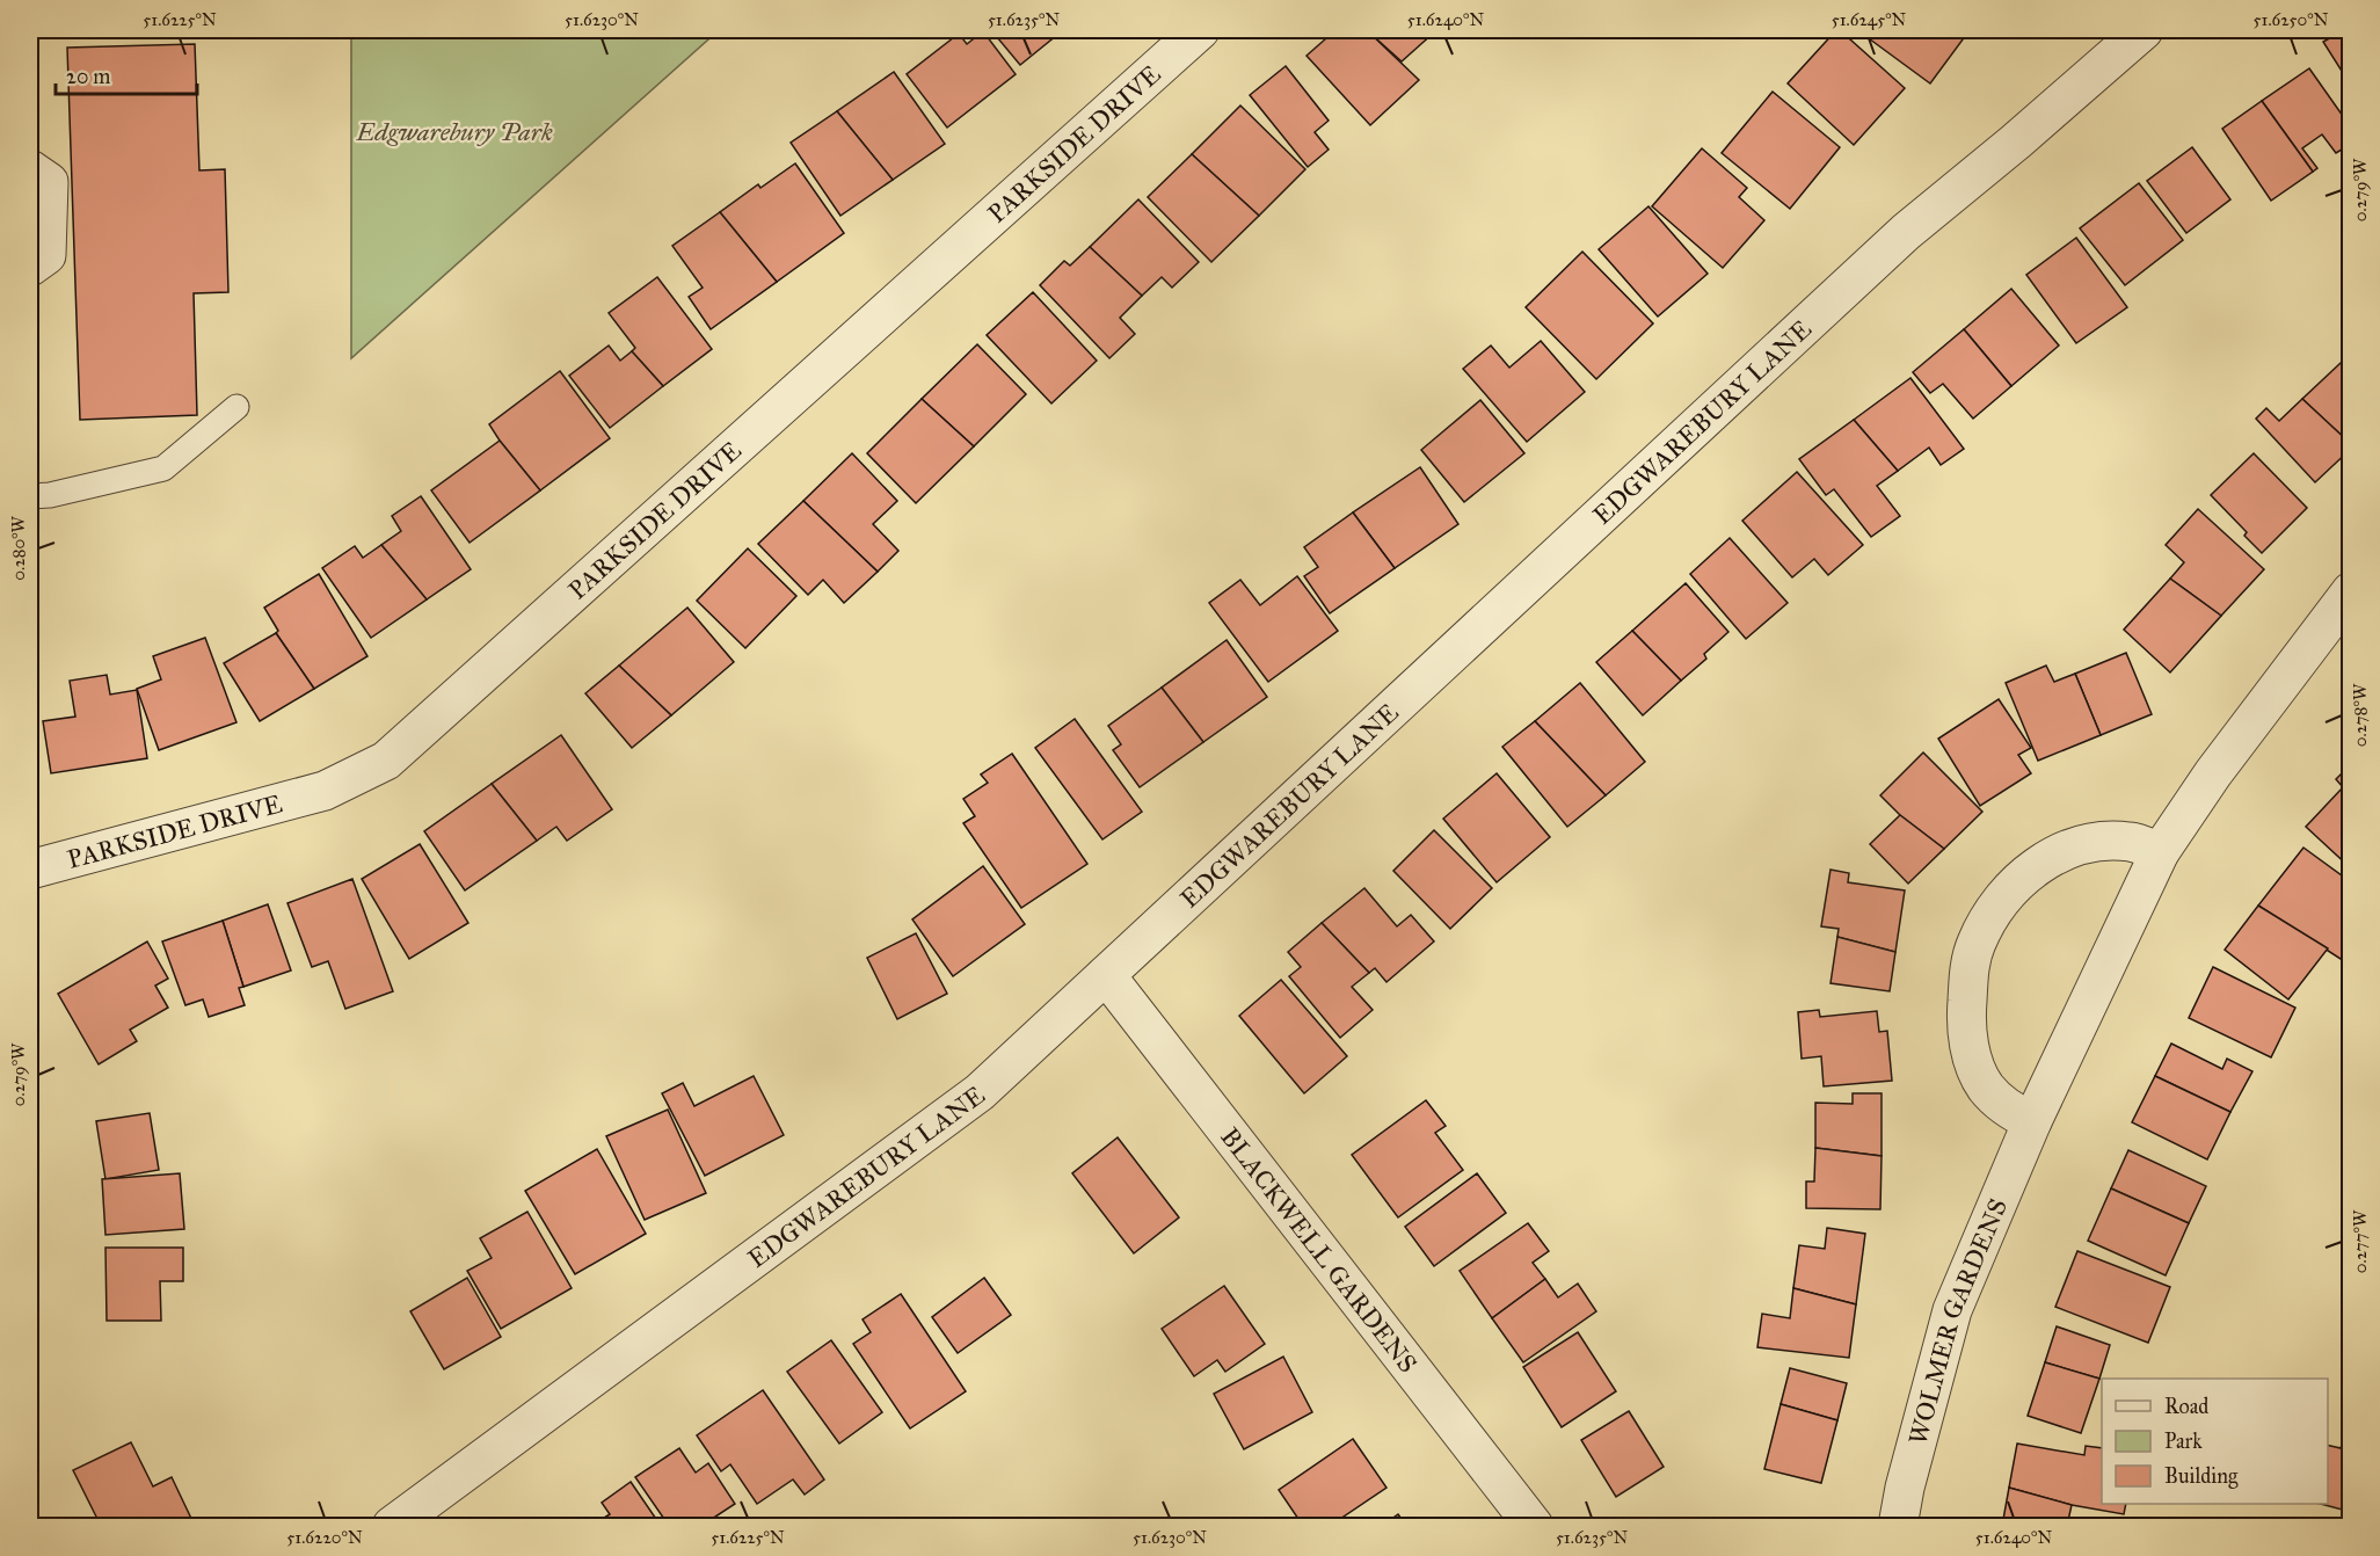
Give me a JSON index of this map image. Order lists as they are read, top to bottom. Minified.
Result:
{"streets":{"street":["PARKSIDE DRIVE","EDGWAREBURY LANE","BLACKWELL GARDENS","WOLMER GARDENS"]},"crossings":[["EDGWAREBURY LANE","BLACKWELL GARDENS"]],"parks":["Edgwarebury Park"],"legend":["Road","Park","Building"],"scale_bar":"20 m","coordinates":["51.6225°N","51.6230°N","51.6235°N","51.6240°N","51.6245°N","51.6250°N","0.279°W","0.280°W","0.278°W","0.277°W","51.6220°N"]}
